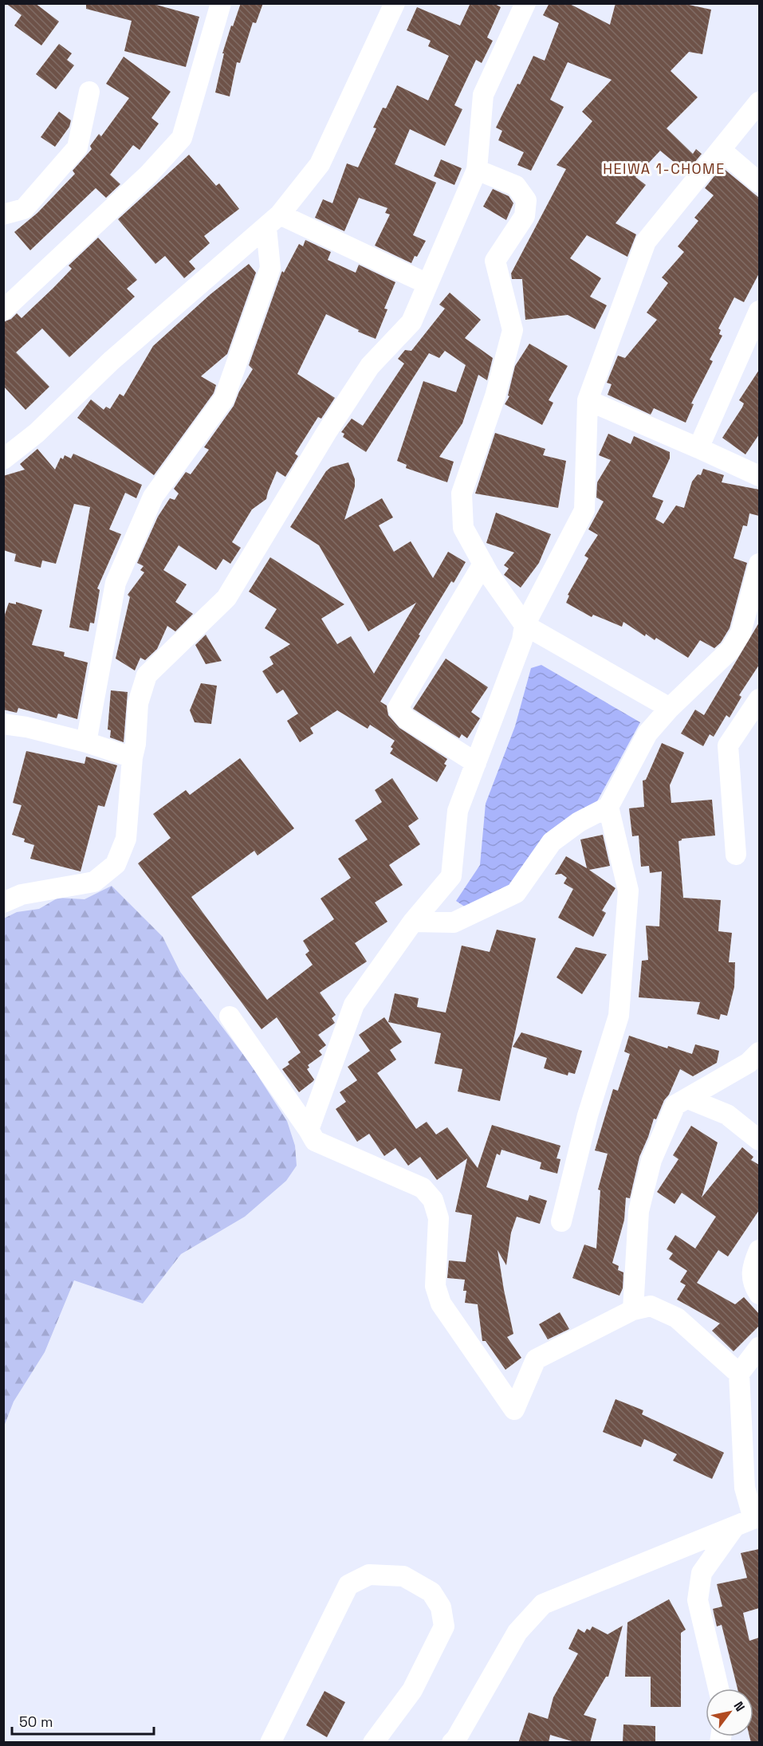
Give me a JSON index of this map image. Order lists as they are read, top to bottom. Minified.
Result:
{"districts":["HEIWA 1-CHOME"],"scale_bar":"50 m","north":"top right"}
